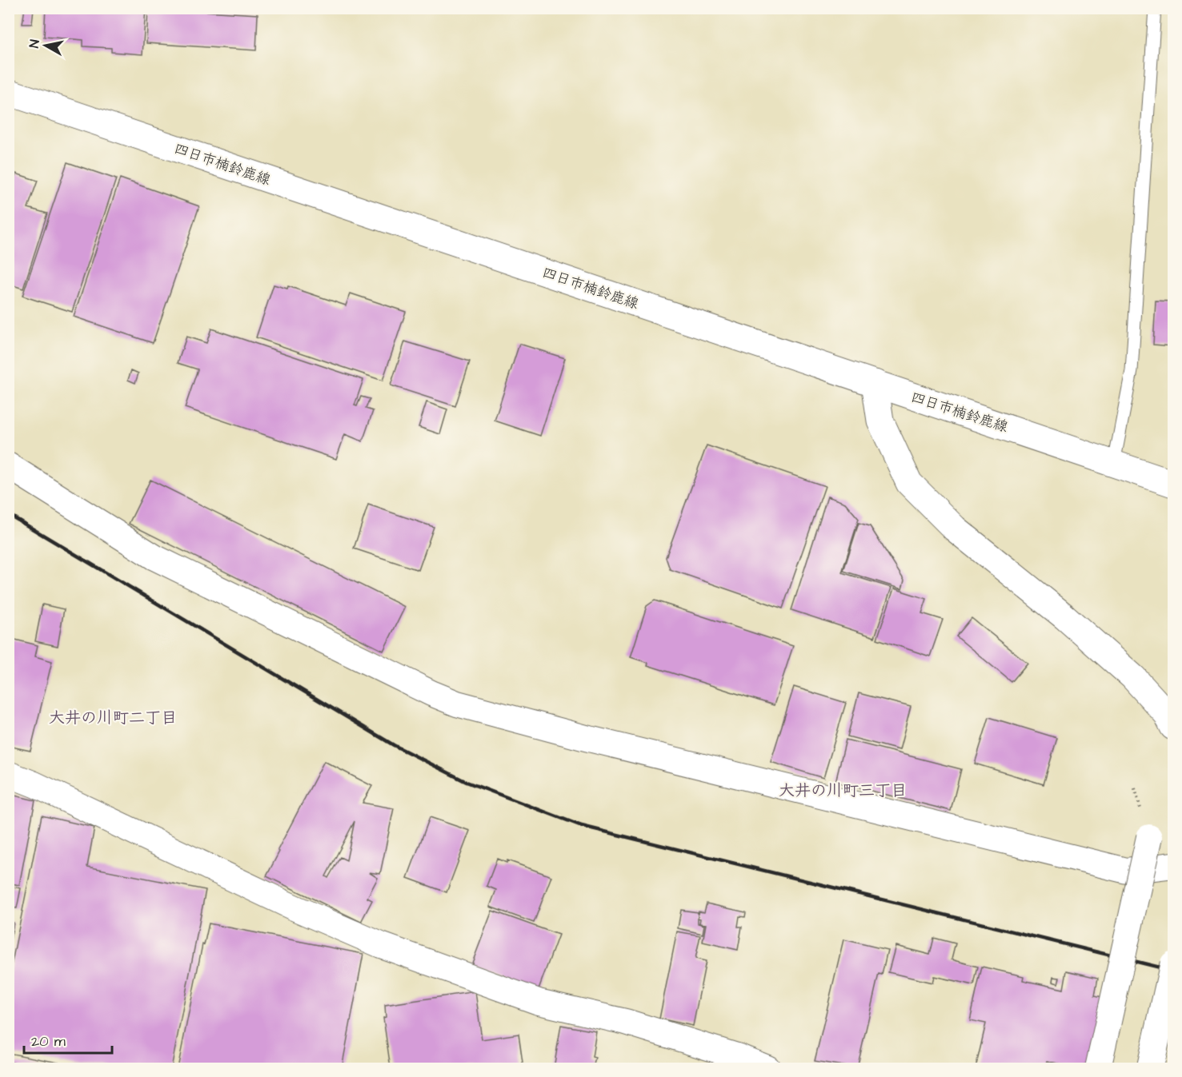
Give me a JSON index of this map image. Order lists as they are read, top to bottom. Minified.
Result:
{"streets":{"main road":["四日市楠鈴鹿線"]},"districts":["大井の川町二丁目","大井の川町三丁目"],"scale_bar":"20 m","north":"left"}
